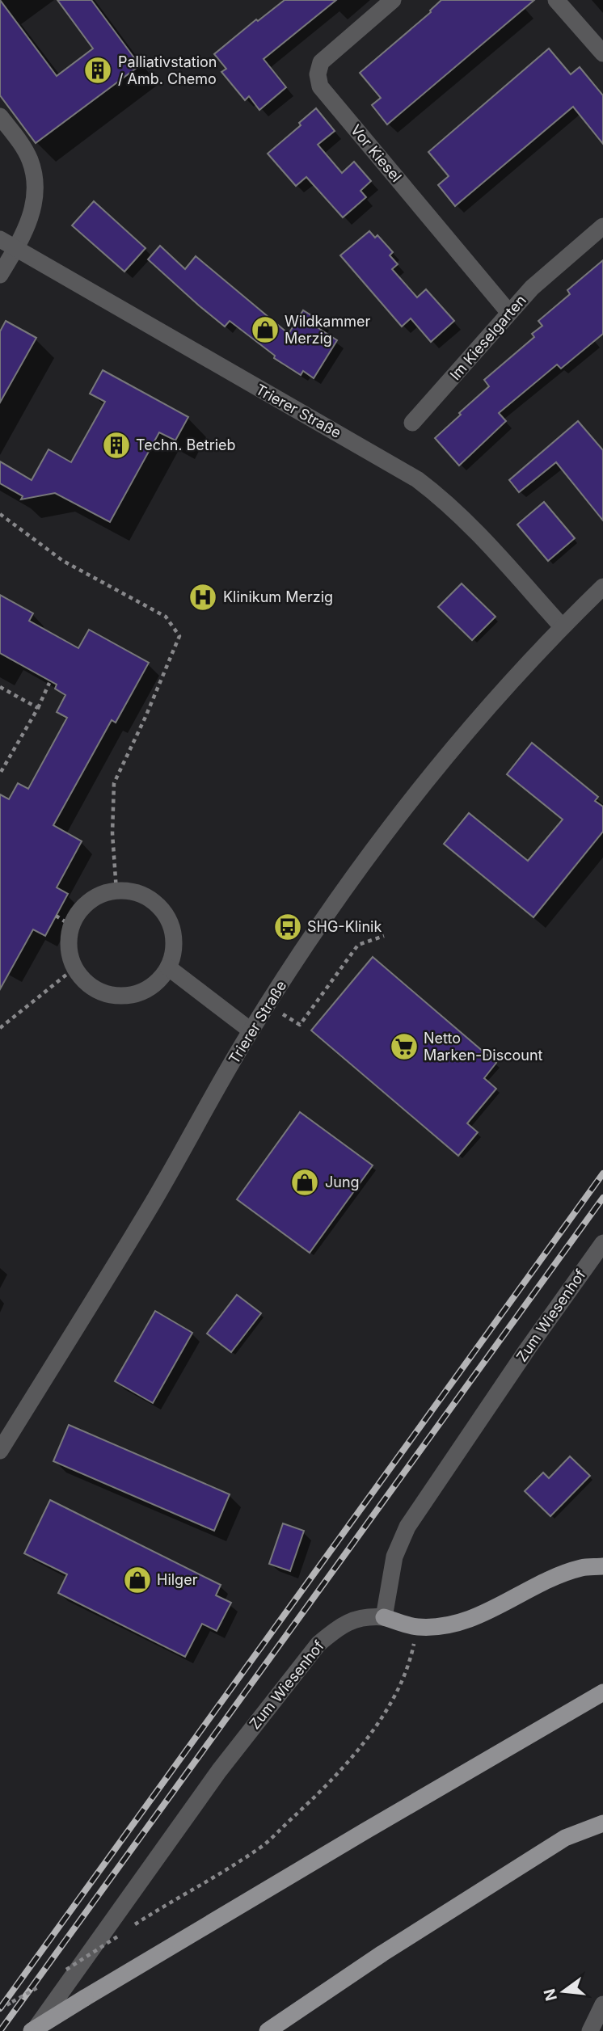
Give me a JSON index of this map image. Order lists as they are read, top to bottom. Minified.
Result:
{"streets":{"street":["Vor Kiesel","Im Kieselgarten","Trierer Straße","Zum Wiesenhof"]},"crossings":[["Vor Kiesel","Im Kieselgarten"]],"places":{"building":["Palliativstation / Amb. Chemo","Techn. Betrieb"],"shop":["Wildkammer Merzig","Jung","Hilger"],"hospital":["Klinikum Merzig"],"bus stop":["SHG-Klinik"],"supermarket":["Netto Marken-Discount"]},"north":"left"}
